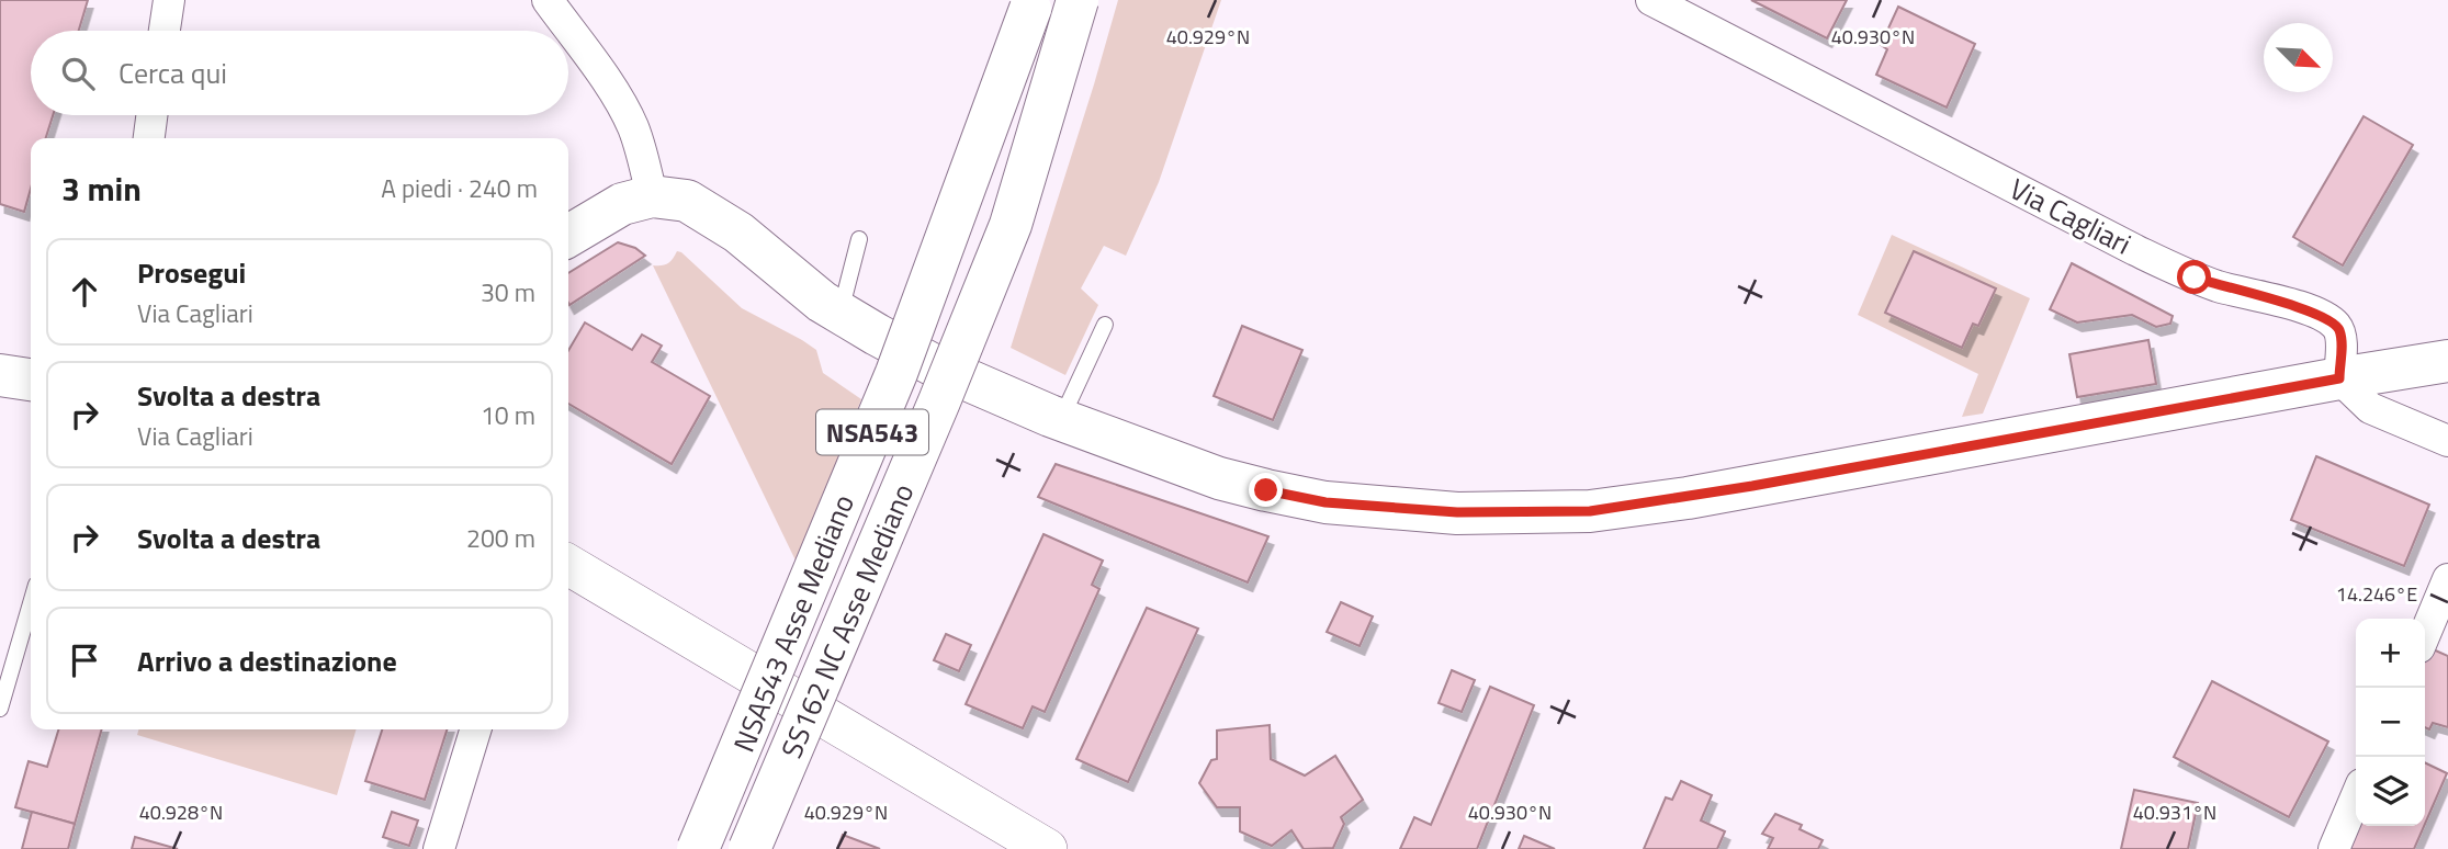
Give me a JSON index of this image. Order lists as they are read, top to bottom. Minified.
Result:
{"streets":{"main road":["NSA543","SS162 NC Asse Mediano","NSA543 Asse Mediano"],"street":["Via Cagliari"]},"north":"bottom right","page":{"search":"Cerca qui","heading":["3 min","A piedi · 240 m"],"list":[["Prosegui","Via Cagliari","30 m"],["Svolta a destra","Via Cagliari","10 m"],["Svolta a destra","200 m"],"Arrivo a destinazione"],"map_buttons":["+","−"]},"coordinates":["40.929°N","40.930°N","14.246°E","40.928°N","40.931°N"]}
